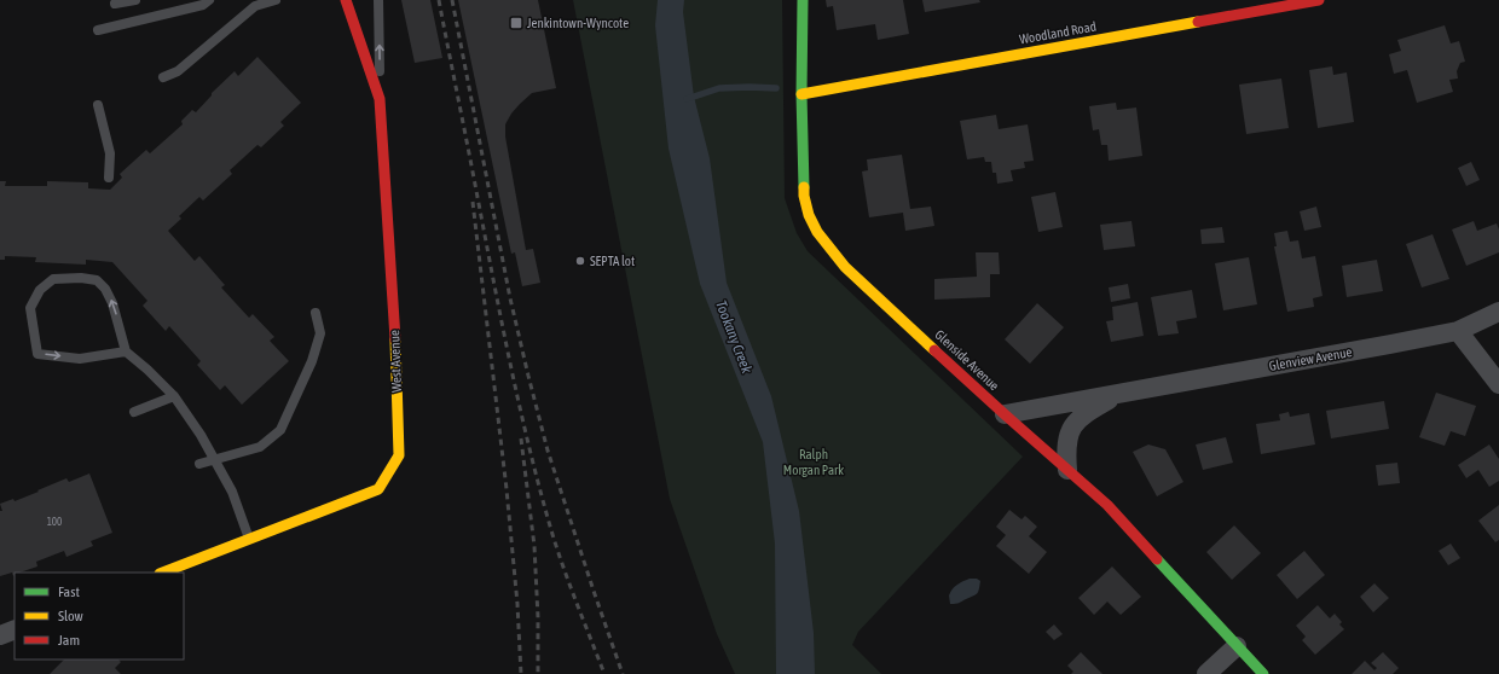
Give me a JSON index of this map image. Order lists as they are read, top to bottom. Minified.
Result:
{"streets":{"street":["Woodland Road","Glenview Avenue","Glenside Avenue","West Avenue"]},"crossings":[["Woodland Road","Glenside Avenue"],["Glenview Avenue","Glenside Avenue"]],"water":["Tookany Creek"],"parks":["Ralph Morgan Park"],"places":{"transit":["Jenkintown-Wyncote"],"other":["SEPTA lot"]},"house_numbers":["100"],"legend":["Fast","Slow","Jam"]}
